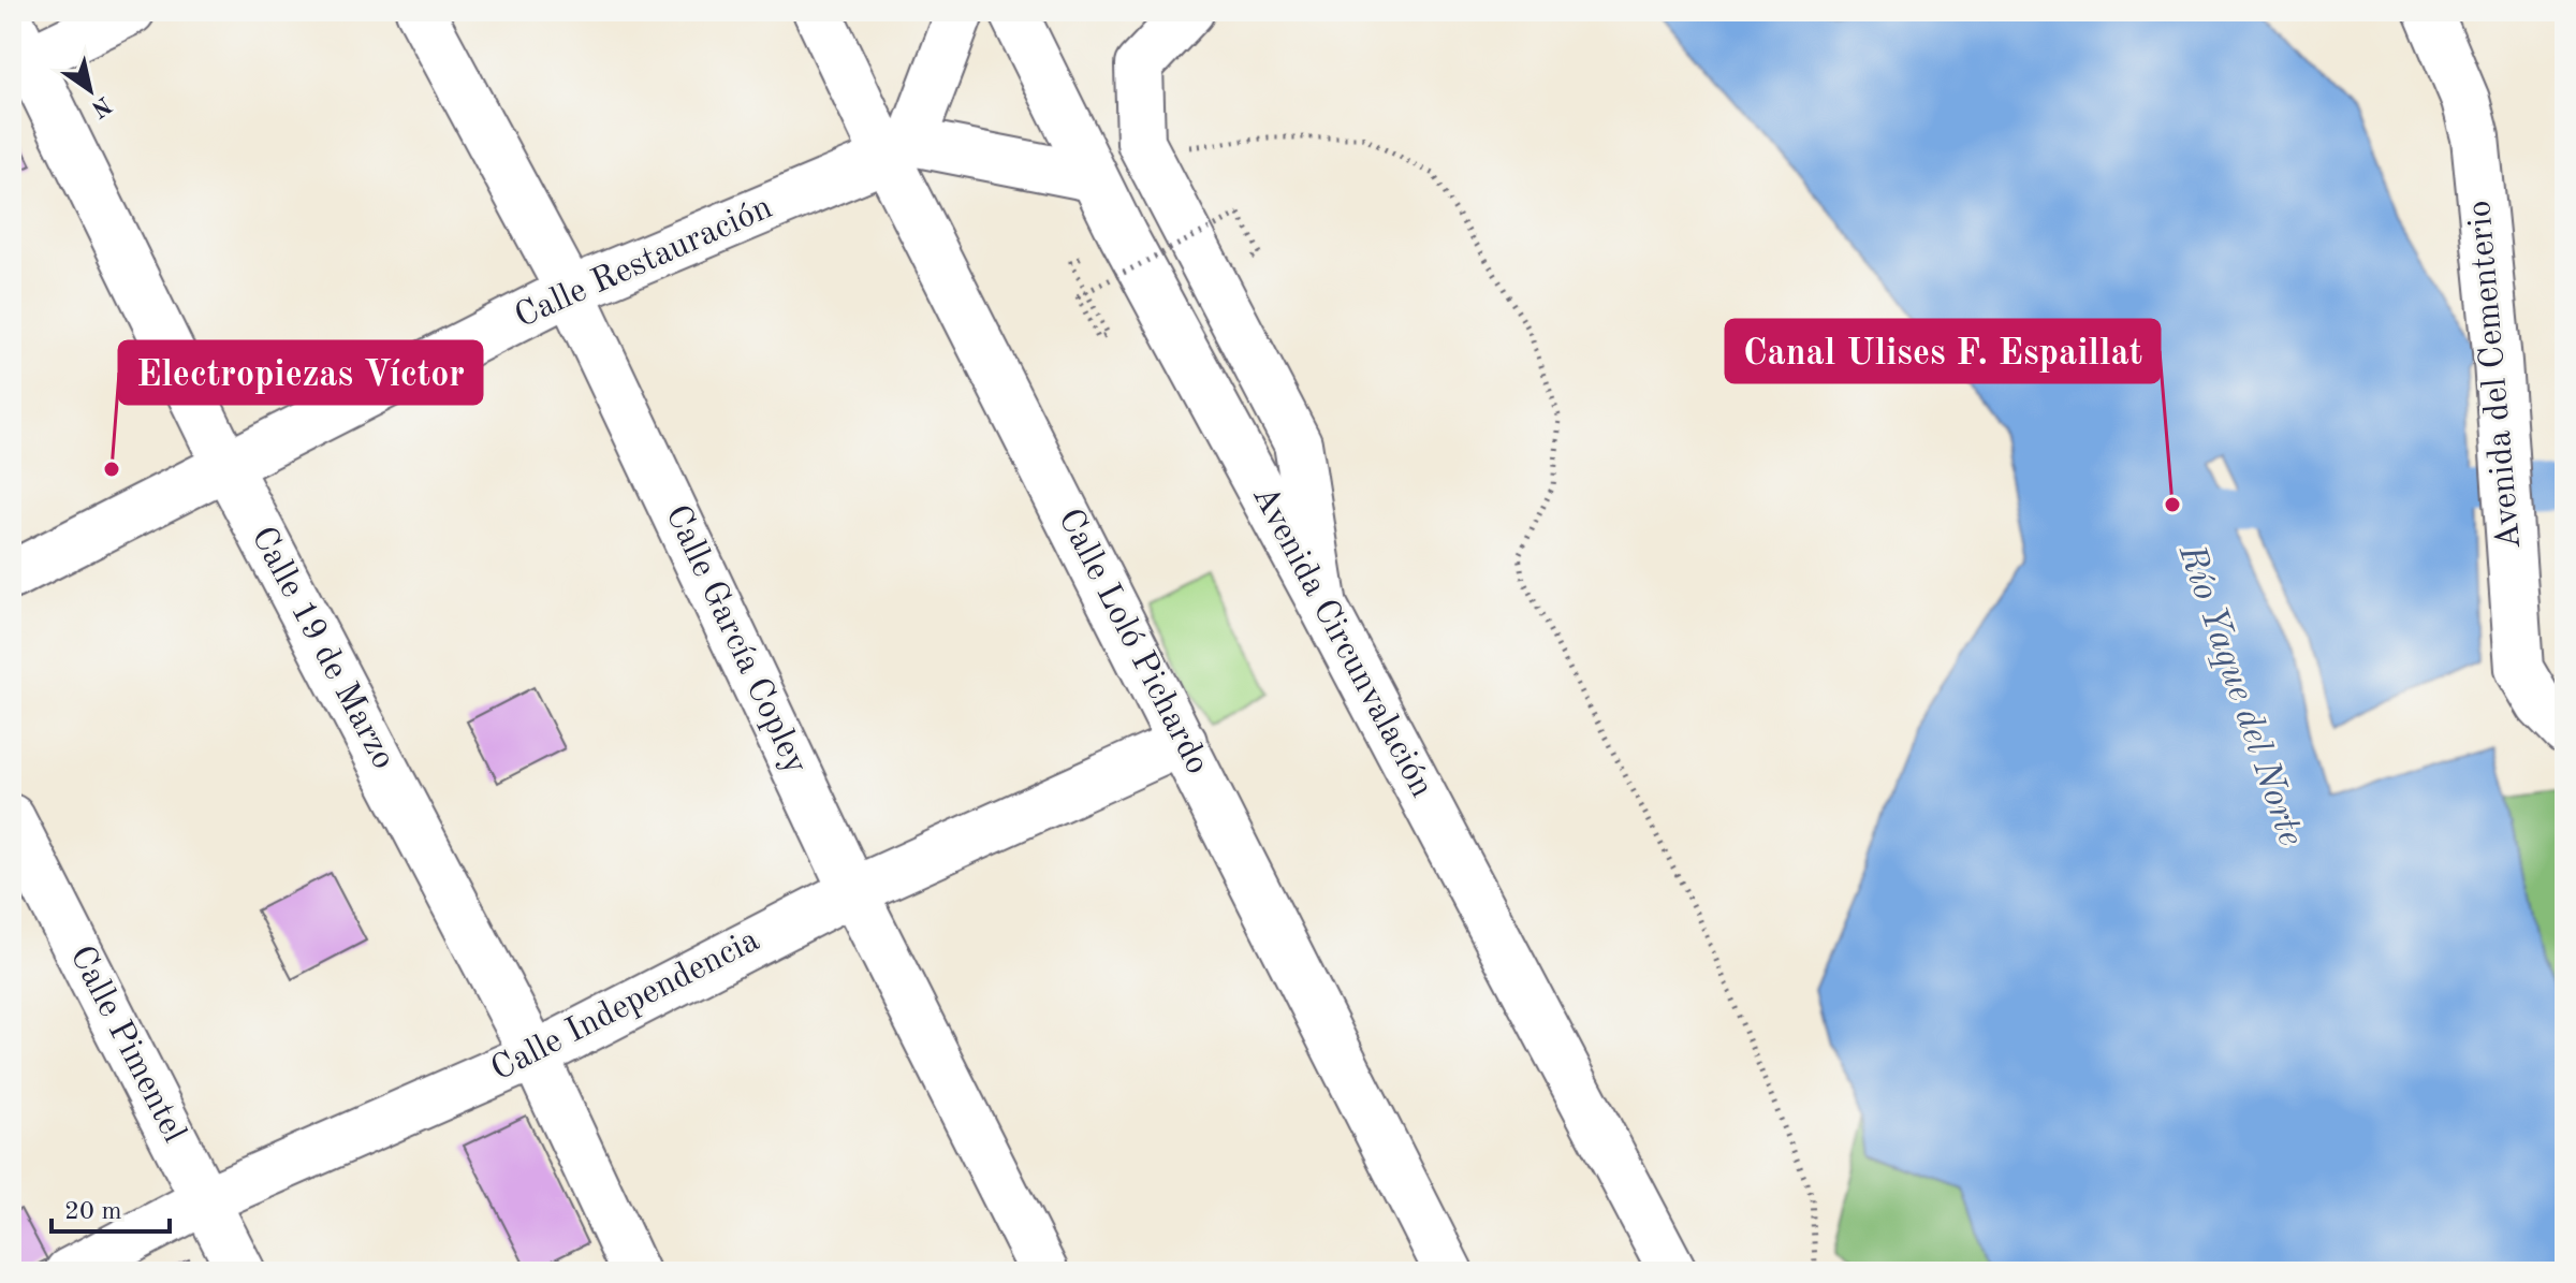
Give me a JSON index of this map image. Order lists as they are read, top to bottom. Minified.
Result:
{"streets":{"street":["Calle Restauración","Avenida del Cementerio","Calle García Copley","Calle Loló Pichardo","Avenida Circunvalación","Calle 19 de Marzo","Calle Independencia","Calle Pimentel"]},"crossings":[["Calle Restauración","Calle García Copley"],["Calle Restauración","Calle Loló Pichardo"],["Calle Restauración","Calle 19 de Marzo"],["Calle García Copley","Calle Independencia"],["Calle Loló Pichardo","Calle Independencia"],["Calle 19 de Marzo","Calle Independencia"],["Calle Independencia","Calle Pimentel"]],"water":["Río Yaque del Norte"],"places":["Electropiezas Víctor","Canal Ulises F. Espaillat"],"scale_bar":"20 m","north":"bottom right"}
